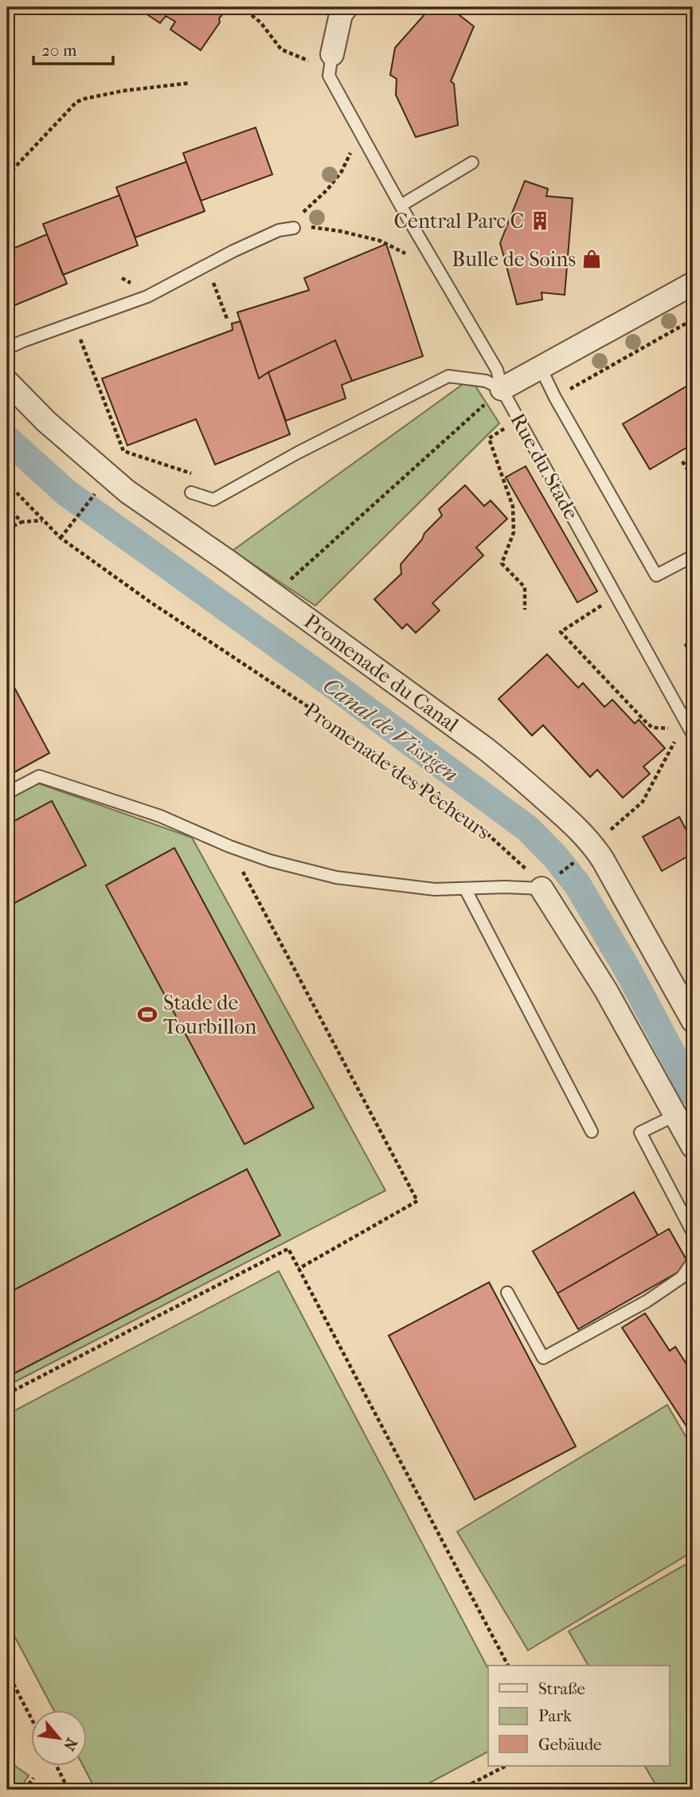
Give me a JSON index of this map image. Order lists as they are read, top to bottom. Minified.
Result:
{"streets":{"street":["Rue du Stade","Promenade du Canal"],"path":["Promenade des Pêcheurs"]},"water":["Canal de Vissigen"],"places":{"building":["Central Parc C"],"shop":["Bulle de Soins"],"sports":["Stade de Tourbillon"]},"legend":["Straße","Park","Gebäude"],"scale_bar":"20 m","north":"bottom right"}
